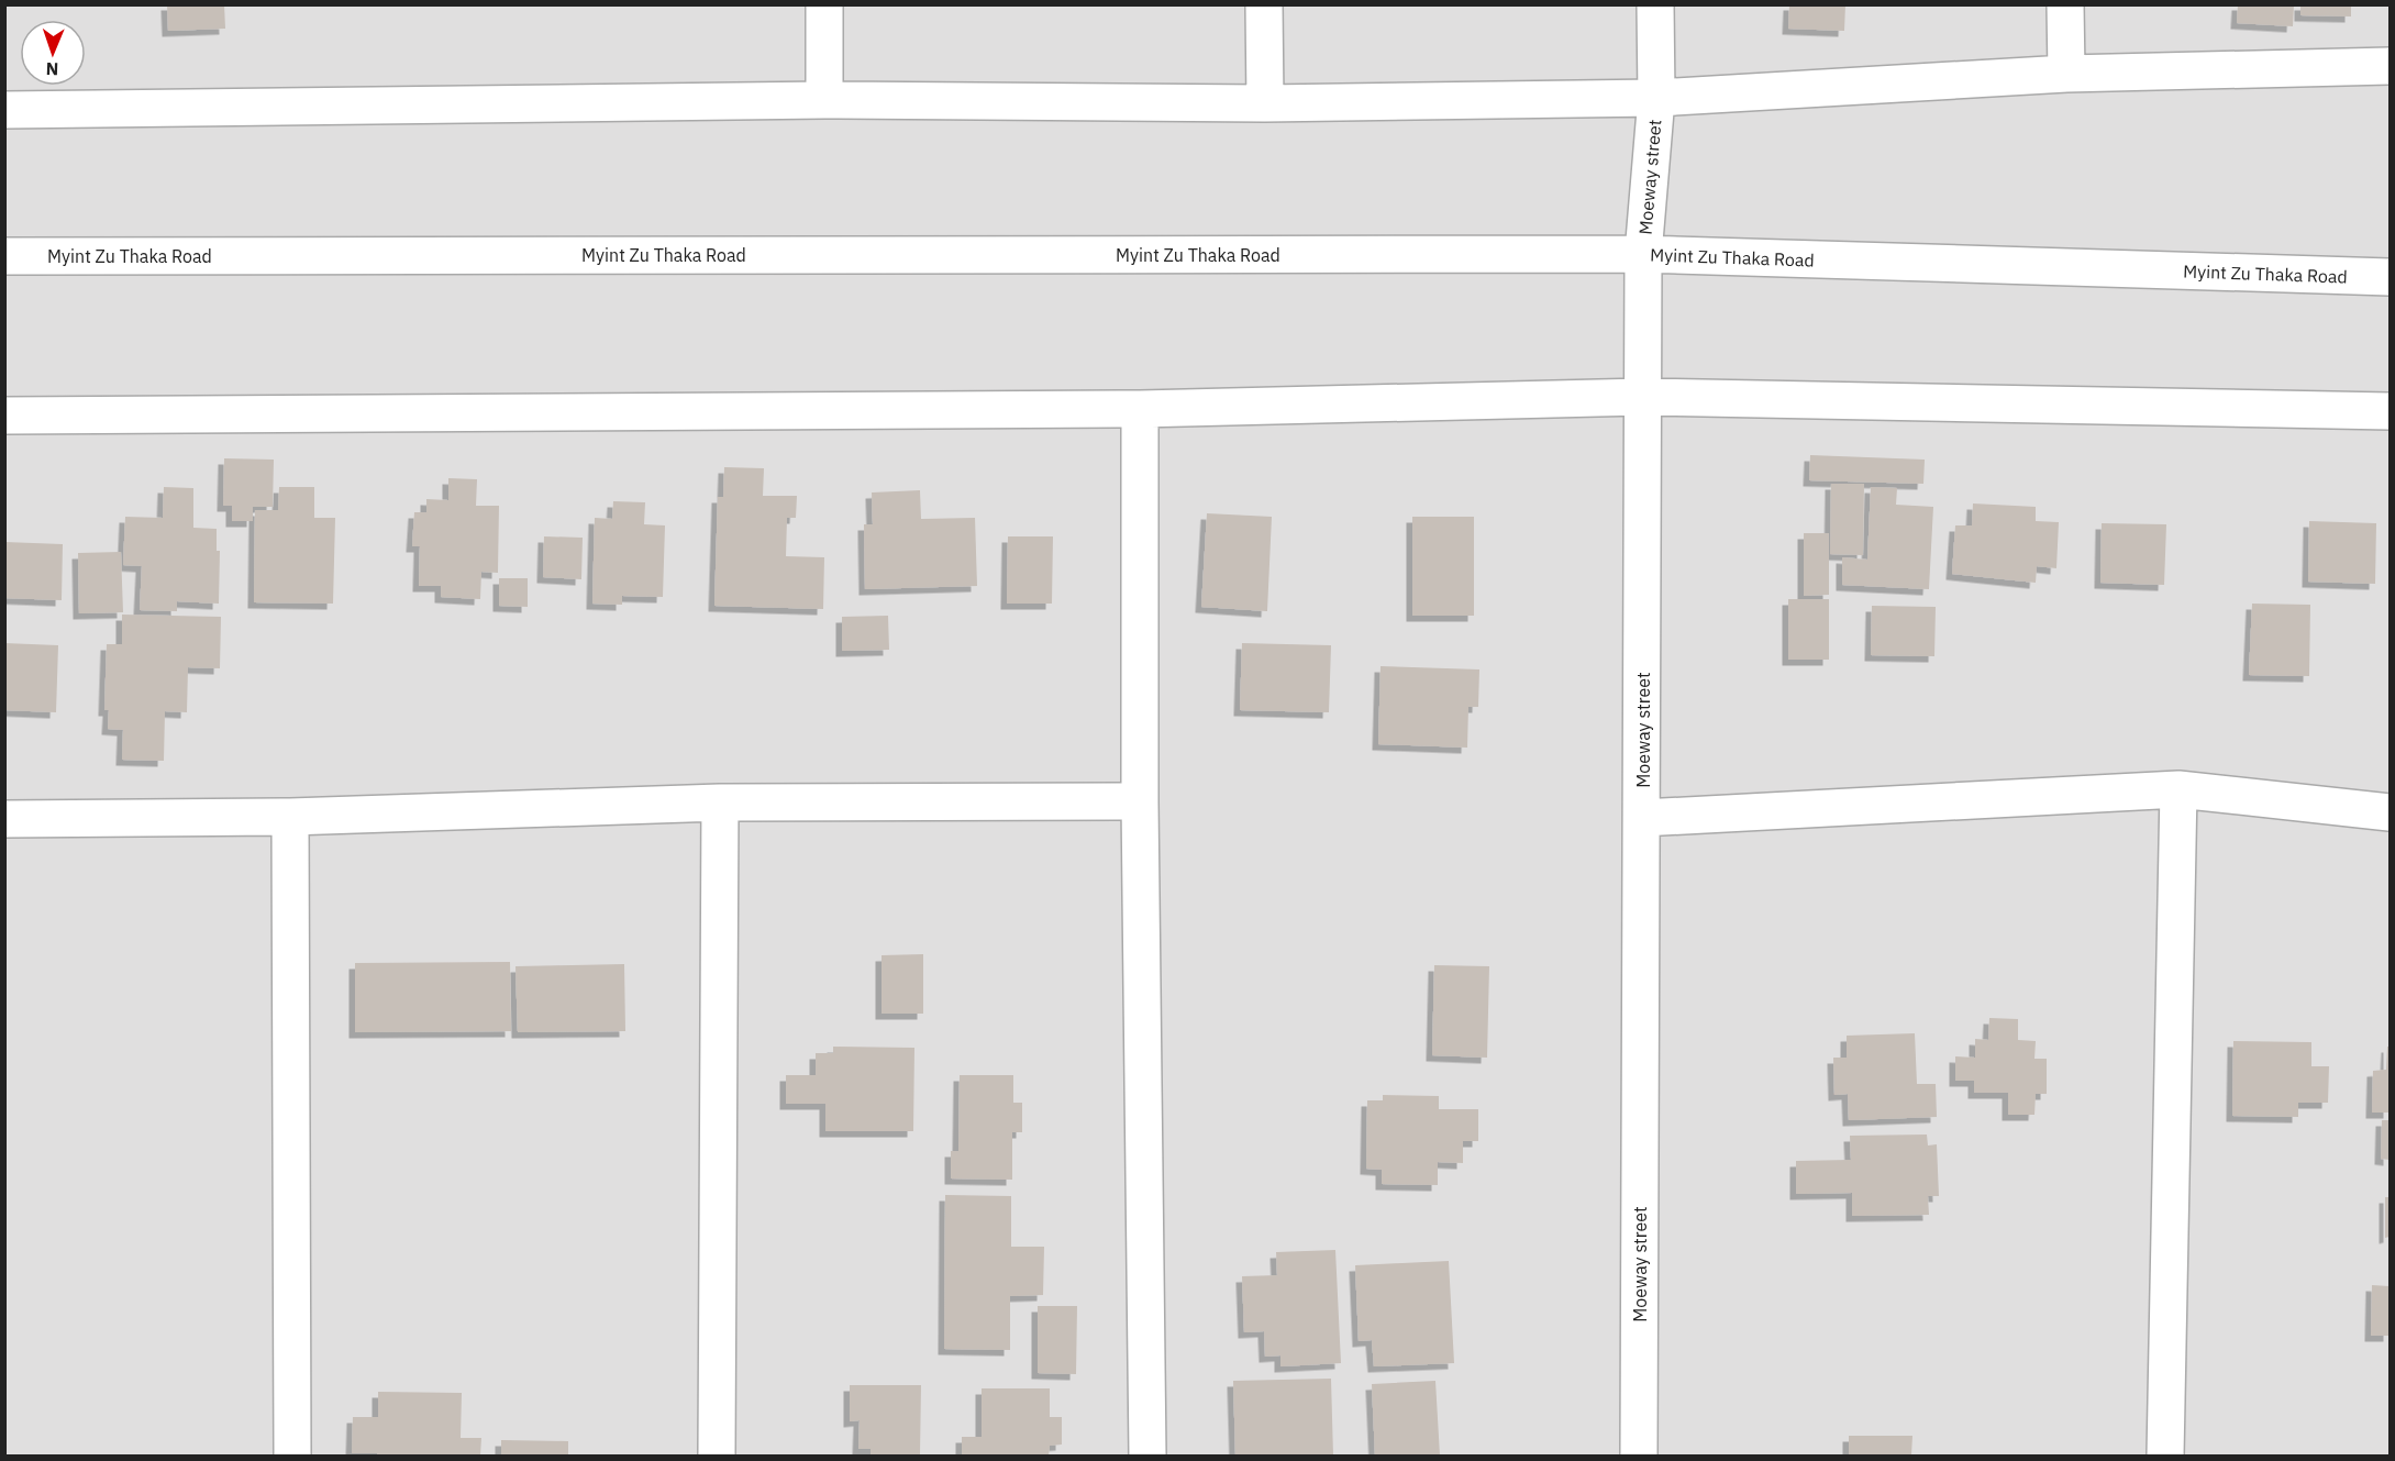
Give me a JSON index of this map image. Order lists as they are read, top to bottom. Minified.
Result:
{"streets":{"street":["Moeway street","Myint Zu Thaka Road"]},"crossings":[["Moeway street","Myint Zu Thaka Road"]],"north":"bottom"}
